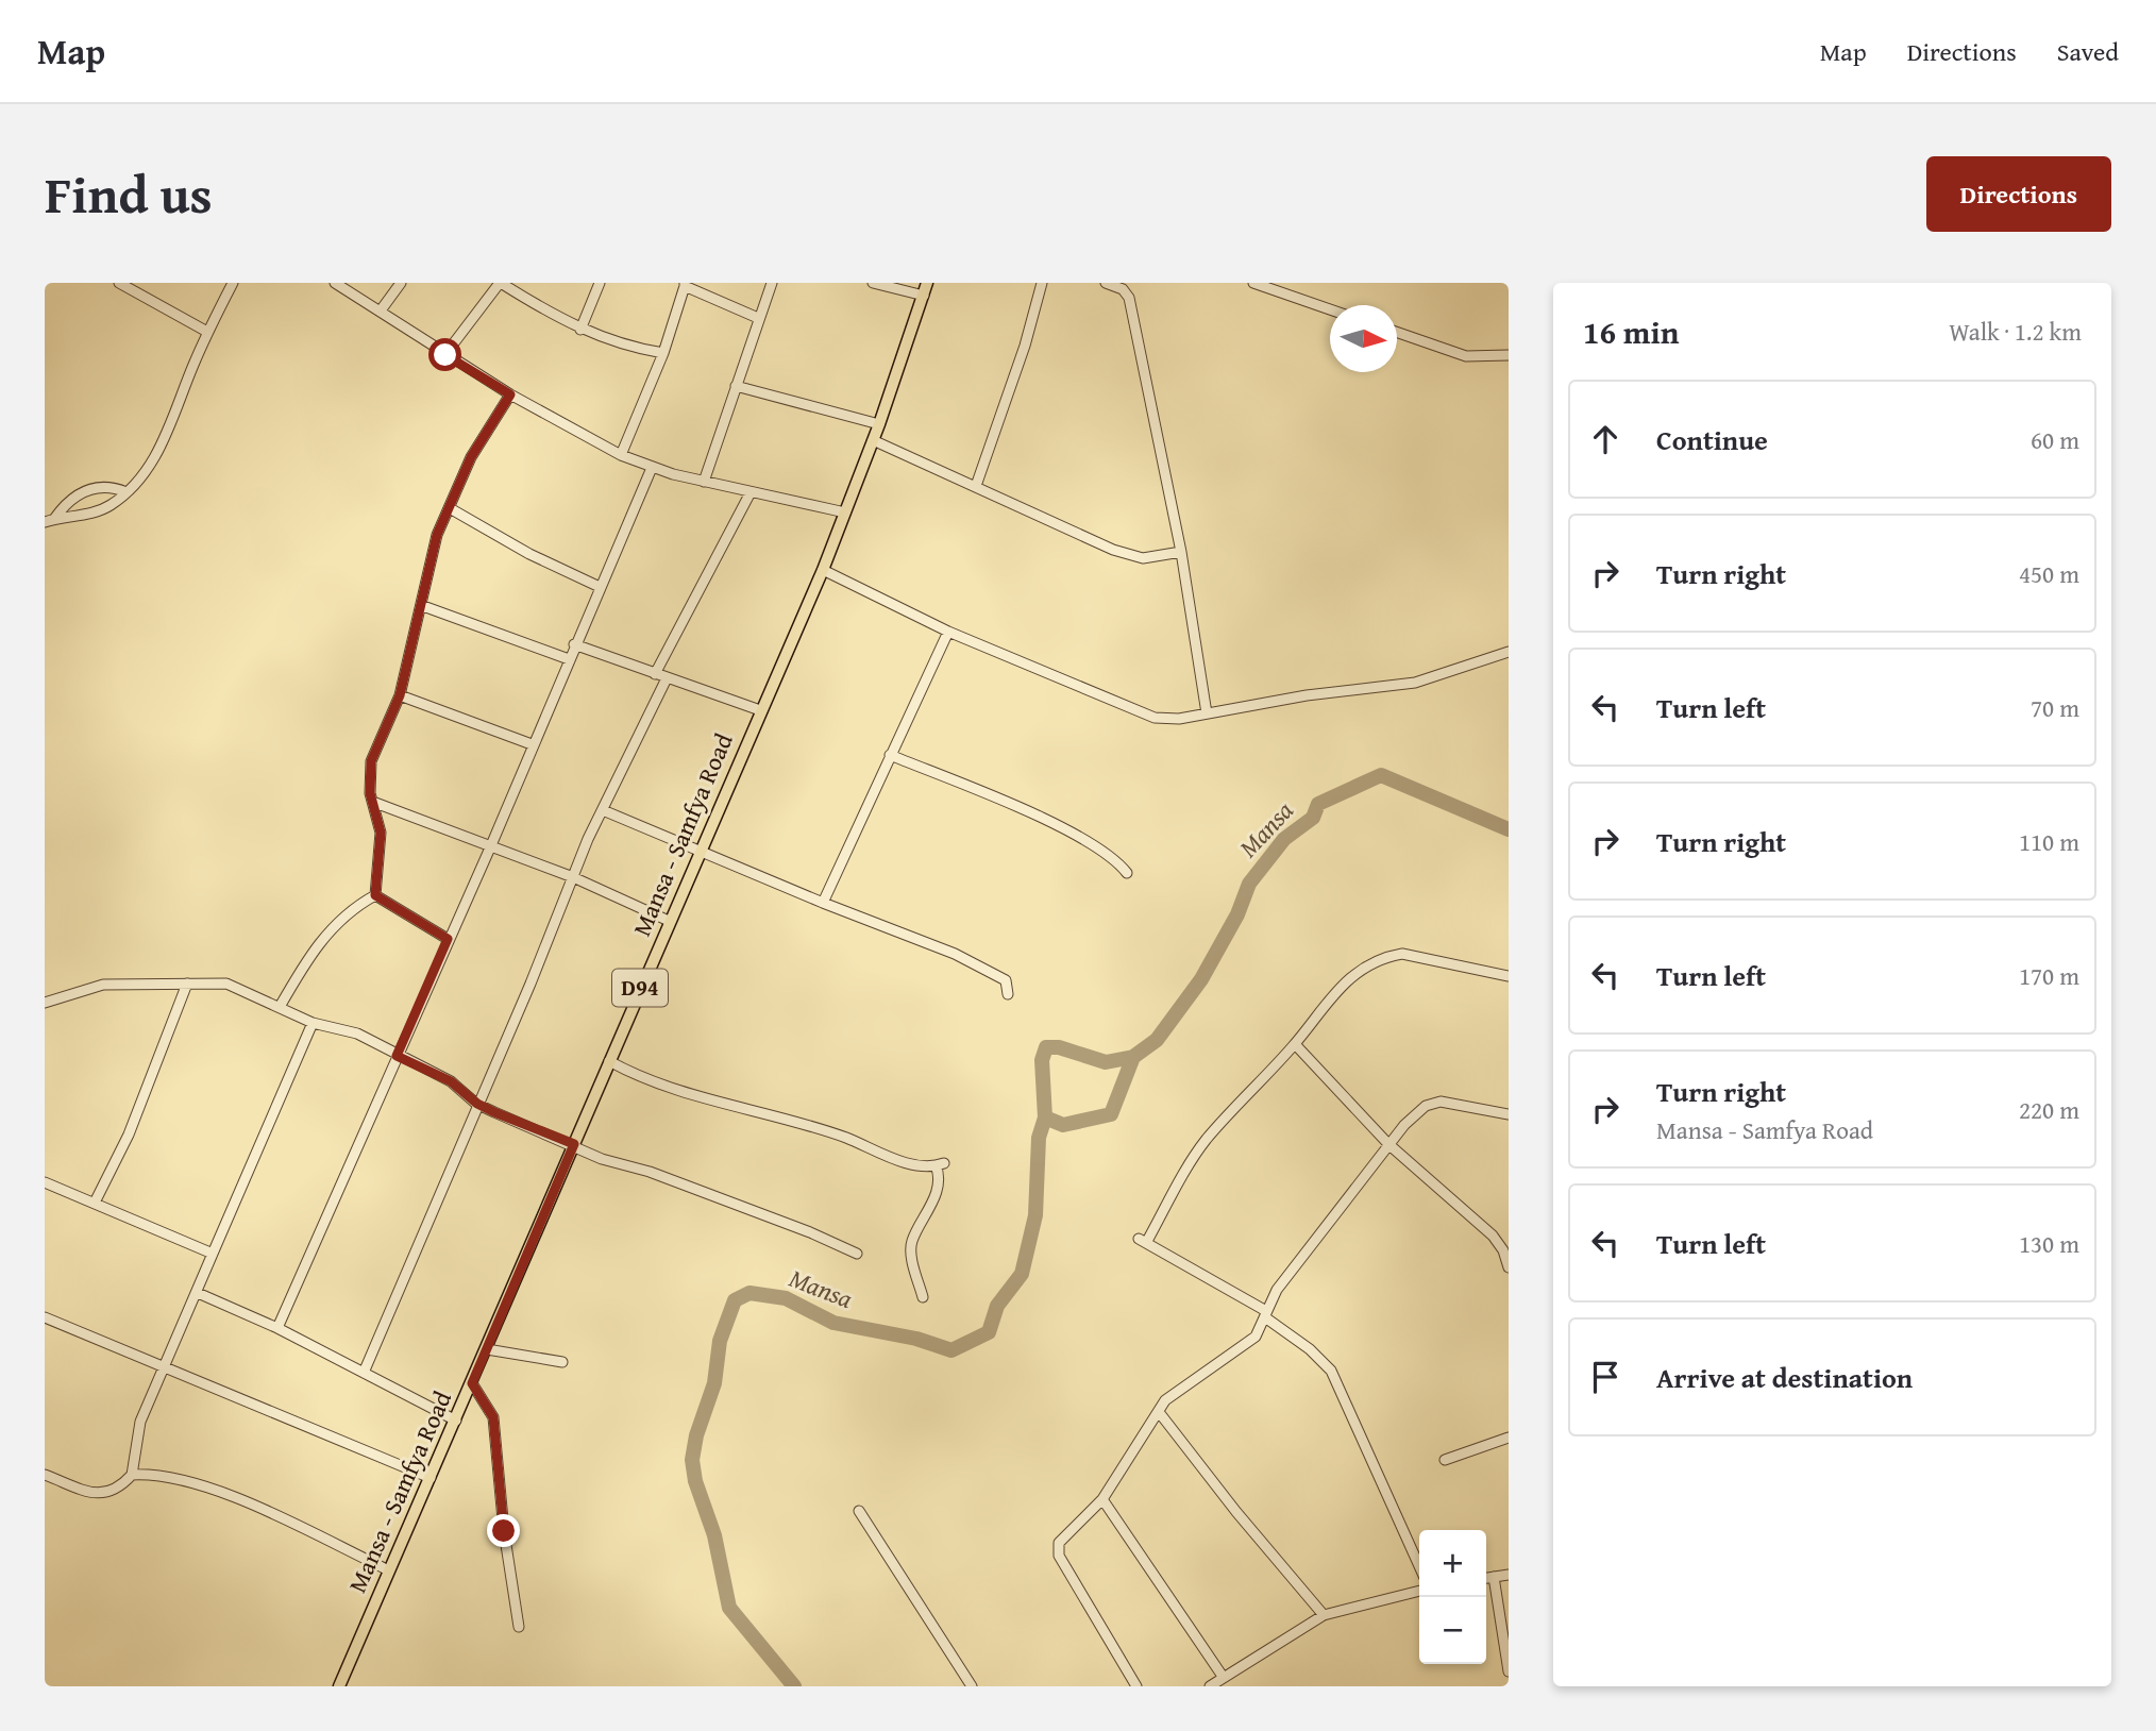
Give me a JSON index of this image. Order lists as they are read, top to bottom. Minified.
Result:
{"streets":{"main road":["Mansa - Samfya Road","D94"]},"water":["Mansa"],"north":"right","page":{"header":"Map","nav":["Map","Directions","Saved"],"title":"Find us","buttons":"Directions","heading":["16 min","Walk · 1.2 km"],"list":[["Continue","60 m"],["Turn right","450 m"],["Turn left","70 m"],["Turn right","110 m"],["Turn left","170 m"],["Turn right","Mansa - Samfya Road","220 m"],["Turn left","130 m"],"Arrive at destination"],"map_buttons":["+","−"]}}
